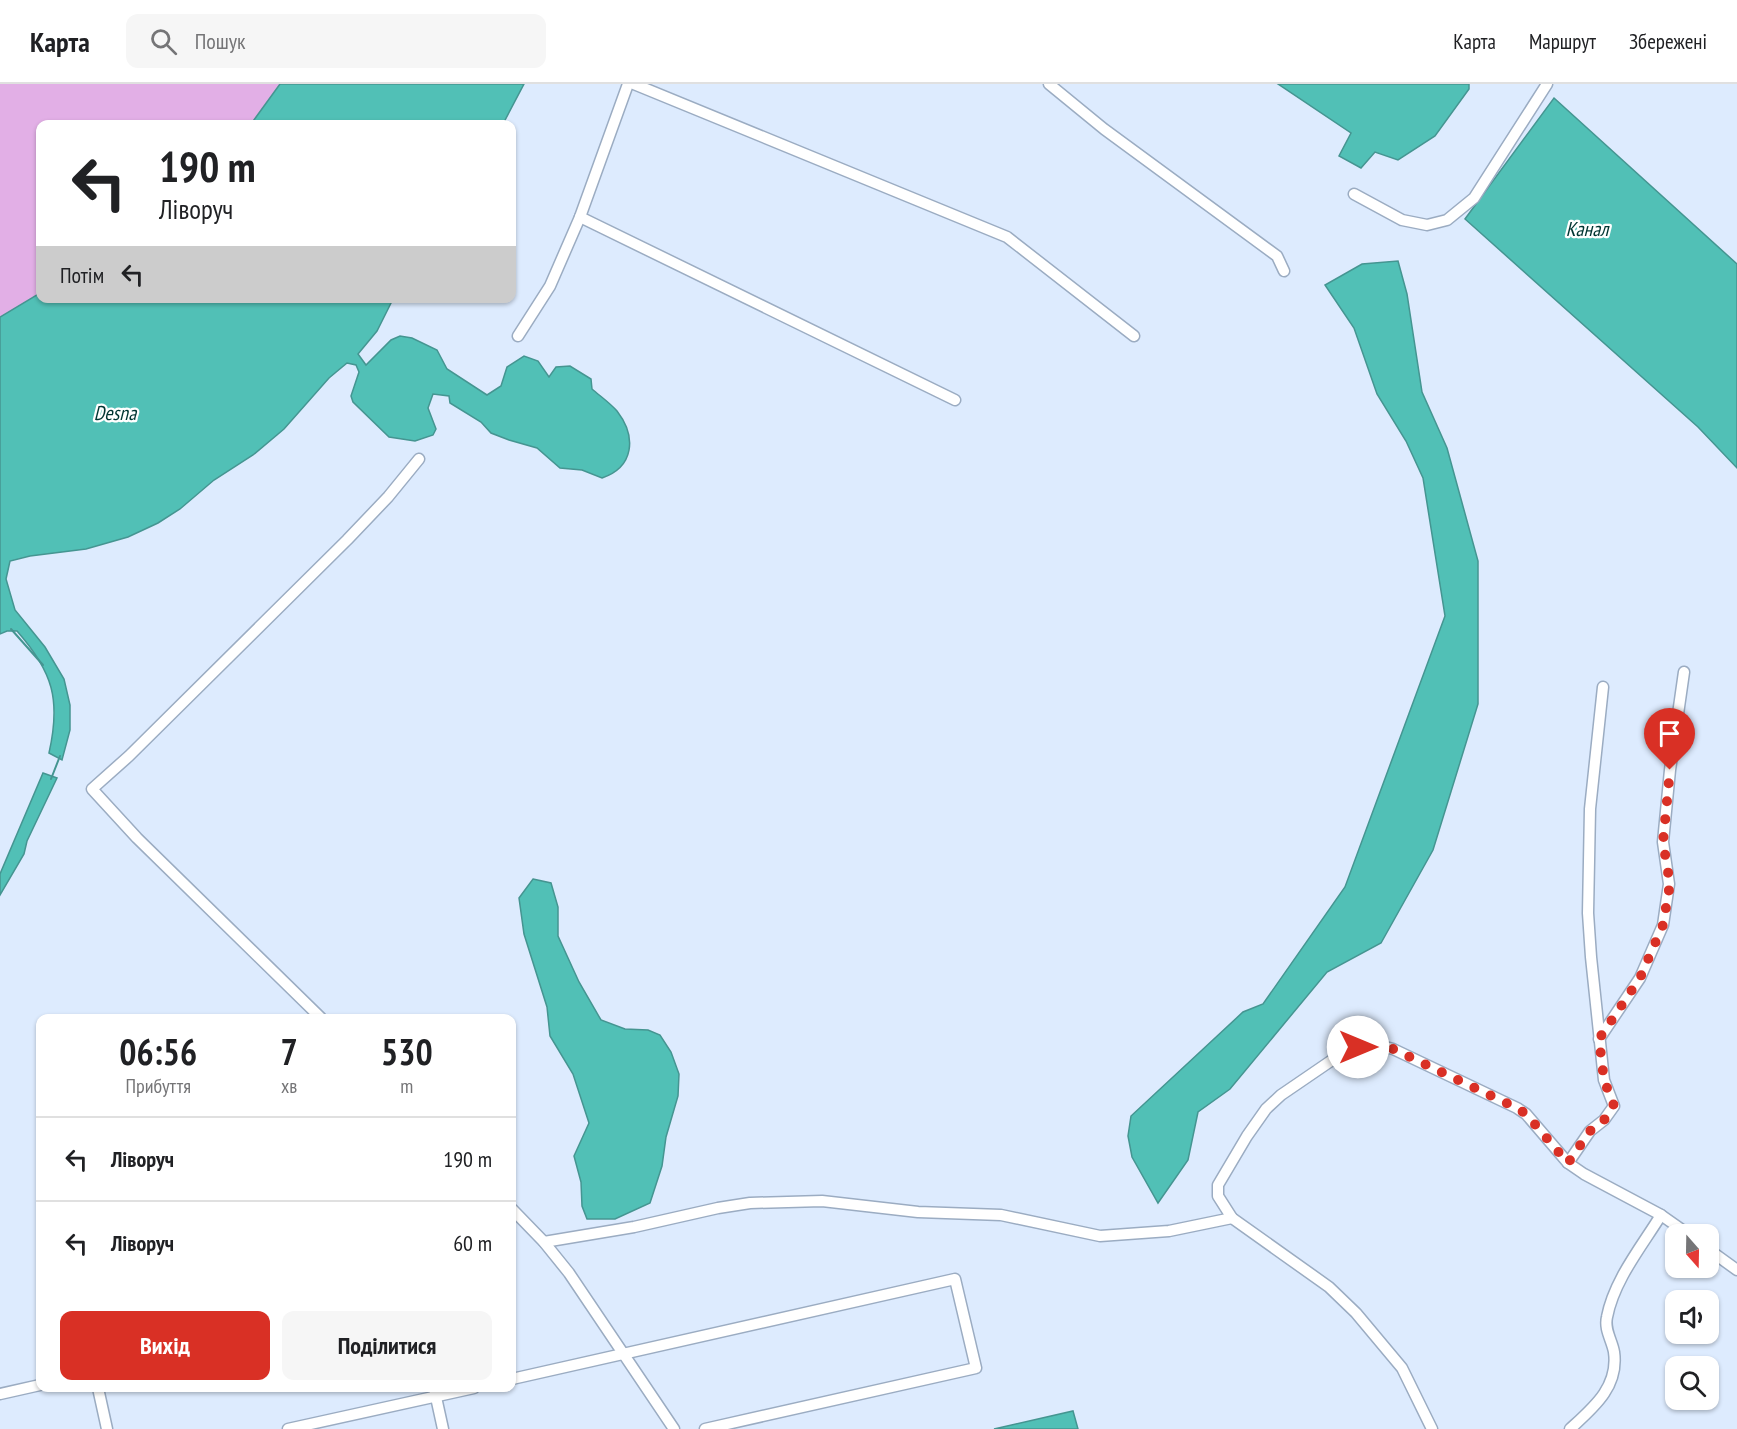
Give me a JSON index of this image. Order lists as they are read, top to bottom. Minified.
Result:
{"water":["Канал","Desna"],"north":"bottom","page":{"header":"Карта","search":"Пошук","nav":["Карта","Маршрут","Збережені"],"turn":["190 m","Ліворуч"],"then":"Потім","eta":["06:56","Прибуття","7","хв","530","m"],"list":[{"name":"Ліворуч","value":"190 m"},{"name":"Ліворуч","value":"60 m"}],"buttons":["Вихід","Поділитися"]}}
